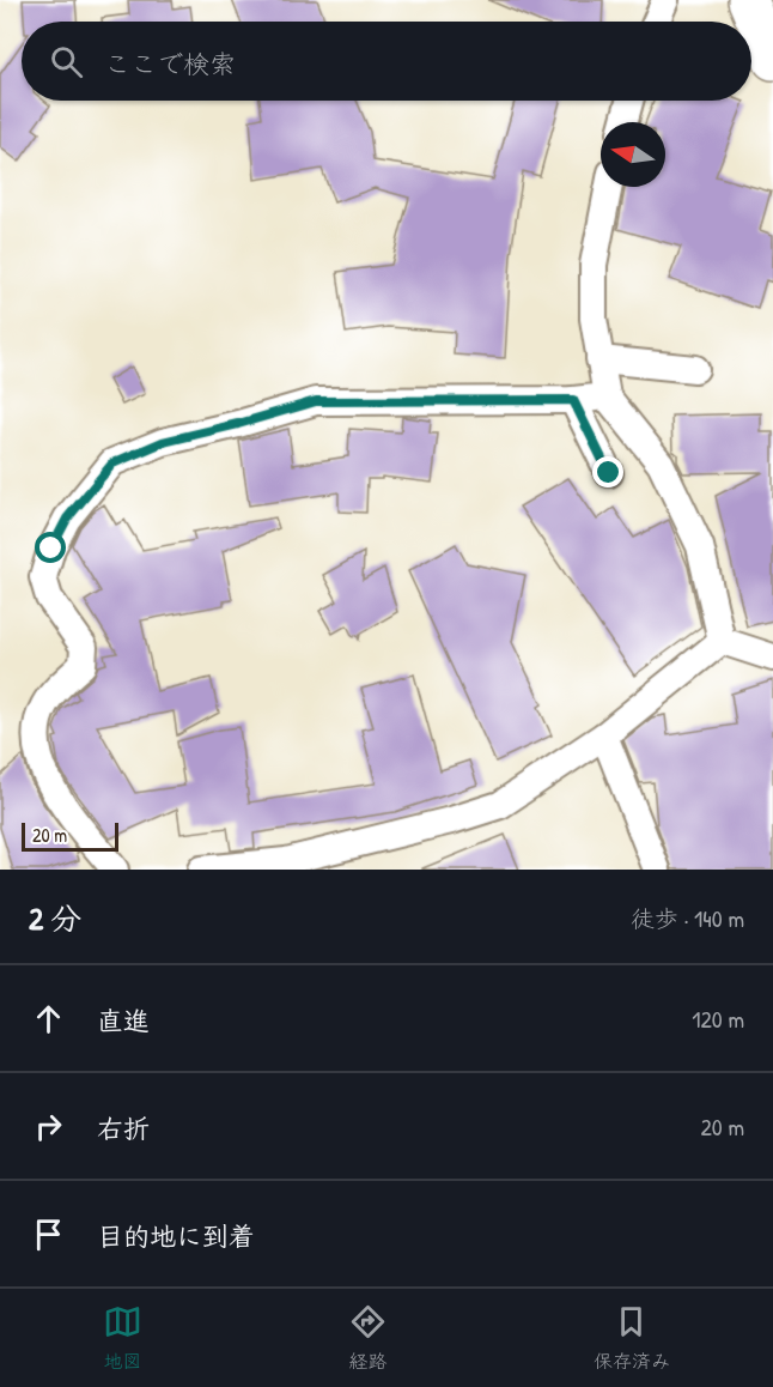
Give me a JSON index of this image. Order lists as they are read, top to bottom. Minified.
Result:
{"scale_bar":"20 m","north":"left","page":{"search":"ここで検索","scale":"20 m","heading":["2 分","徒歩 · 140 m"],"list":[["直進","120 m"],["右折","20 m"],"目的地に到着"],"nav":["地図","経路","保存済み"]}}
